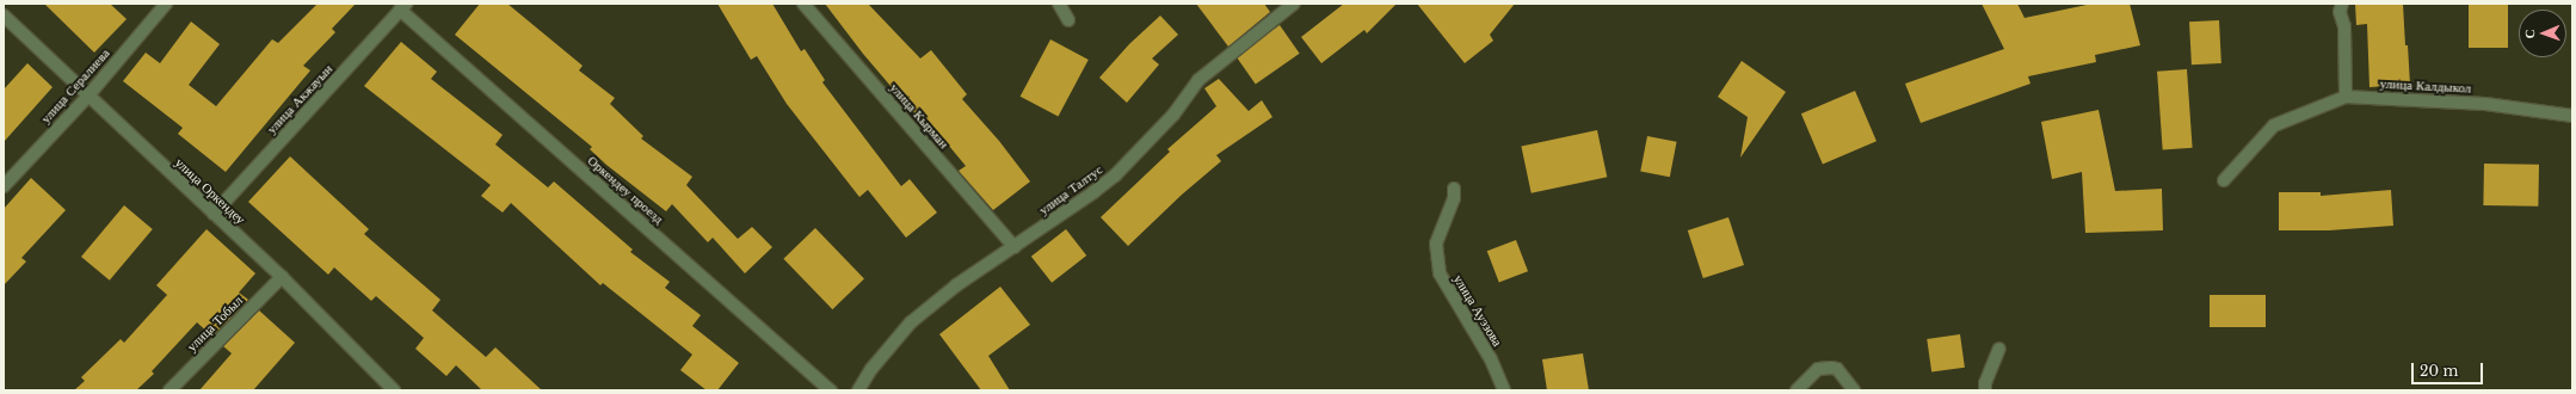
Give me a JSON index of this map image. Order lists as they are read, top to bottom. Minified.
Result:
{"streets":{"street":["улица Сералиева","улица Калдыкол","улица Акжауын","улица Кырман","Оркендеу проезд","улица Талтус","улица Оркендеу","улица Ауэзова","улица Тобыл"]},"crossings":[["улица Сералиева","улица Оркендеу"],["улица Акжауын","Оркендеу проезд"],["улица Акжауын","улица Оркендеу"],["улица Кырман","улица Талтус"],["улица Оркендеу","улица Тобыл"]],"scale_bar":"20 m","north":"left"}
